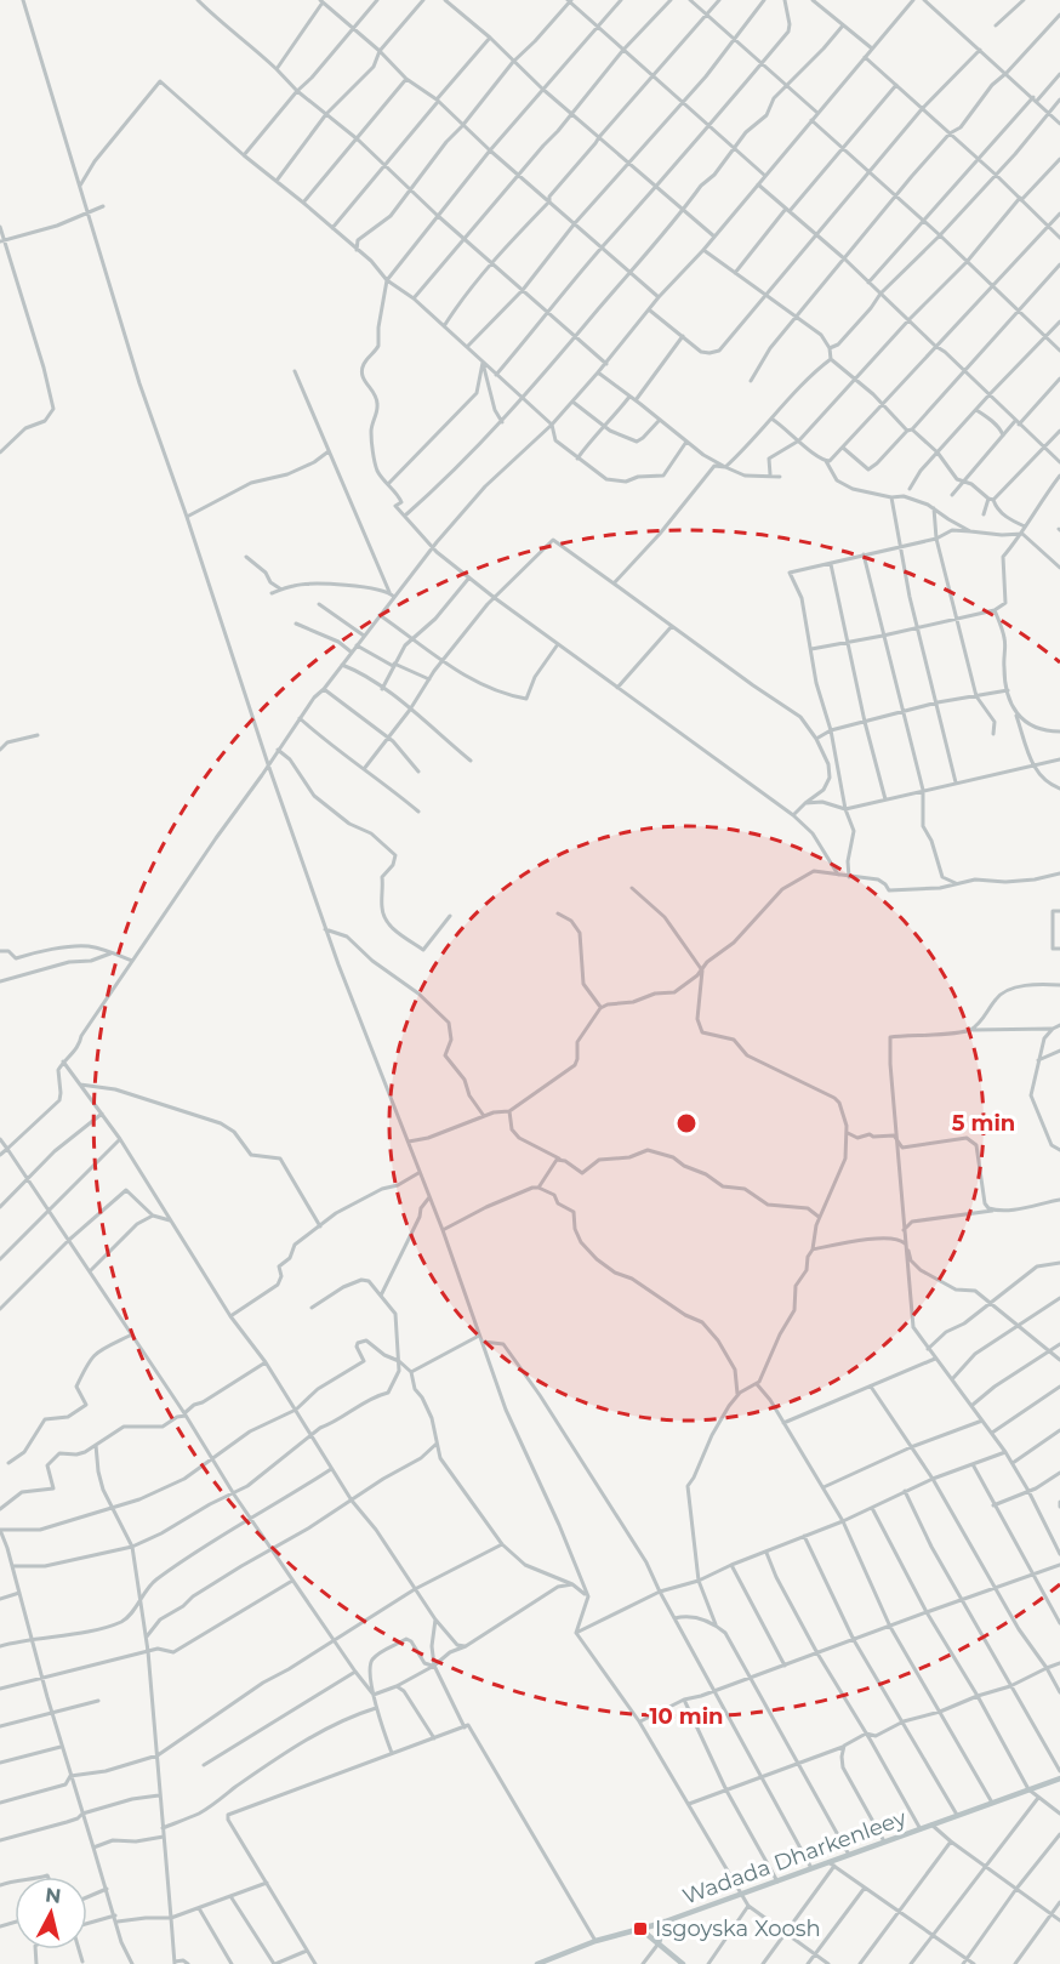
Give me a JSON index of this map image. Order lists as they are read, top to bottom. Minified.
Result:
{"streets":{"main road":["Wadada Dharkenleey"]},"places":{"transit":["Isgoyska Xoosh"]},"north":"top","rings":["5 min","10 min"]}
